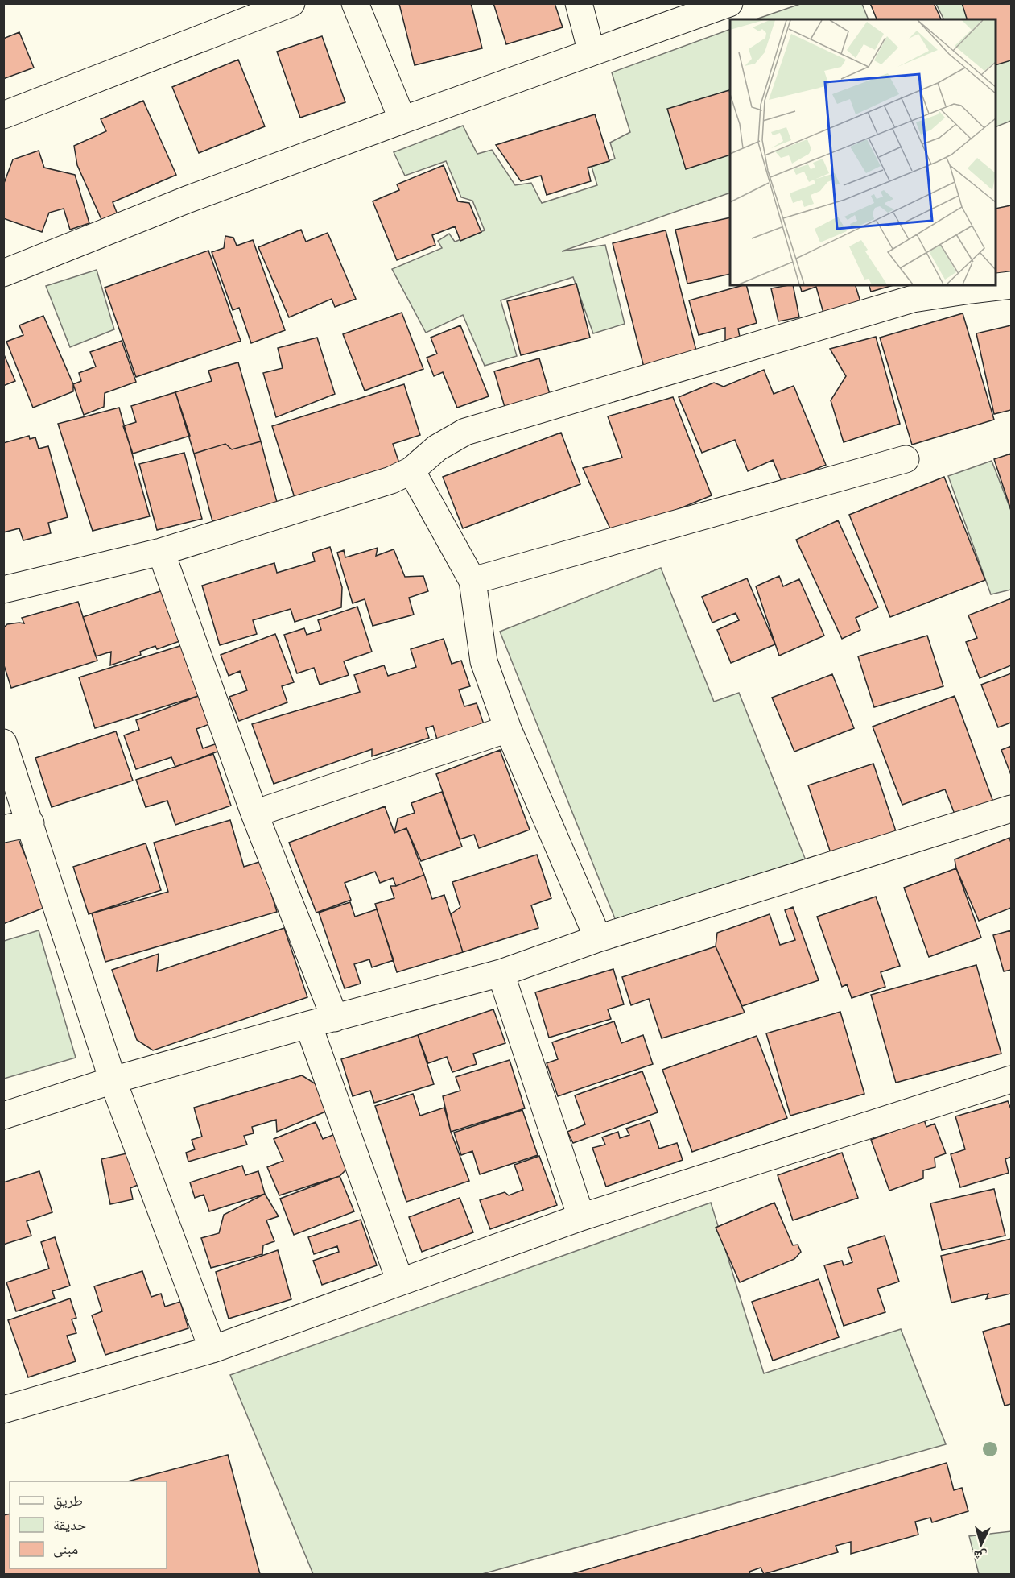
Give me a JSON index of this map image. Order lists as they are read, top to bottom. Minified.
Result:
{"legend":["طريق","حديقة","مبنى"],"north":"bottom"}
